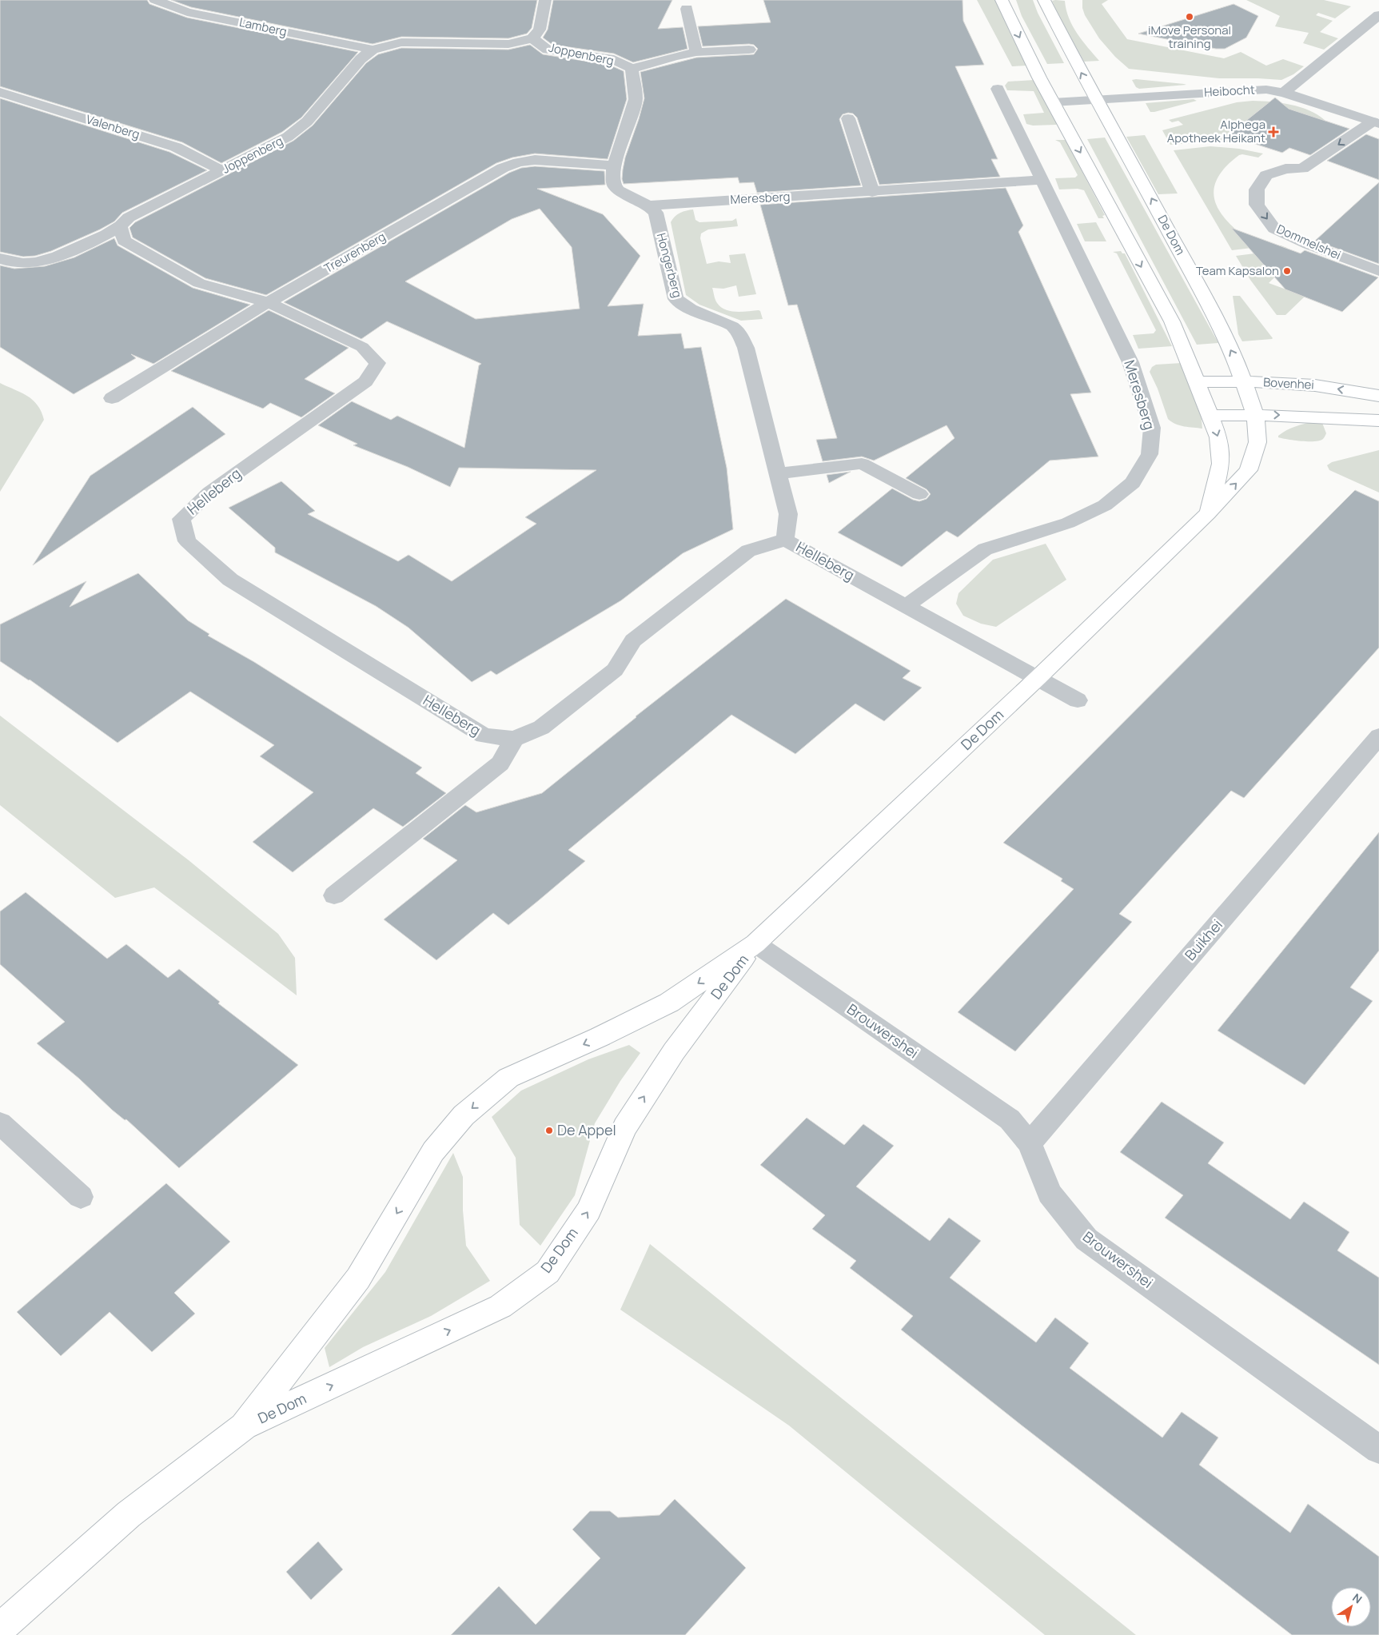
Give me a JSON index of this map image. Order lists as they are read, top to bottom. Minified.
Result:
{"streets":{"street":["Lamberg","Joppenberg","Heibocht","Valenberg","Meresberg","De Dom","Dommelshei","Treurenberg","Hongerberg","Bovenhei","Helleberg","Buikhei","Brouwershei"]},"crossings":[["Lamberg","Joppenberg"],["Joppenberg","Valenberg"],["Heibocht","De Dom"],["Heibocht","Dommelshei"],["Meresberg","Hongerberg"],["Meresberg","Helleberg"],["De Dom","Bovenhei"],["De Dom","Helleberg"],["De Dom","Brouwershei"],["Treurenberg","Helleberg"],["Hongerberg","Helleberg"],["Buikhei","Brouwershei"]],"places":{"other":["iMove Personal training","Team Kapsalon","De Appel"],"health":["Alphega Apotheek Heikant"]},"north":"top right"}
